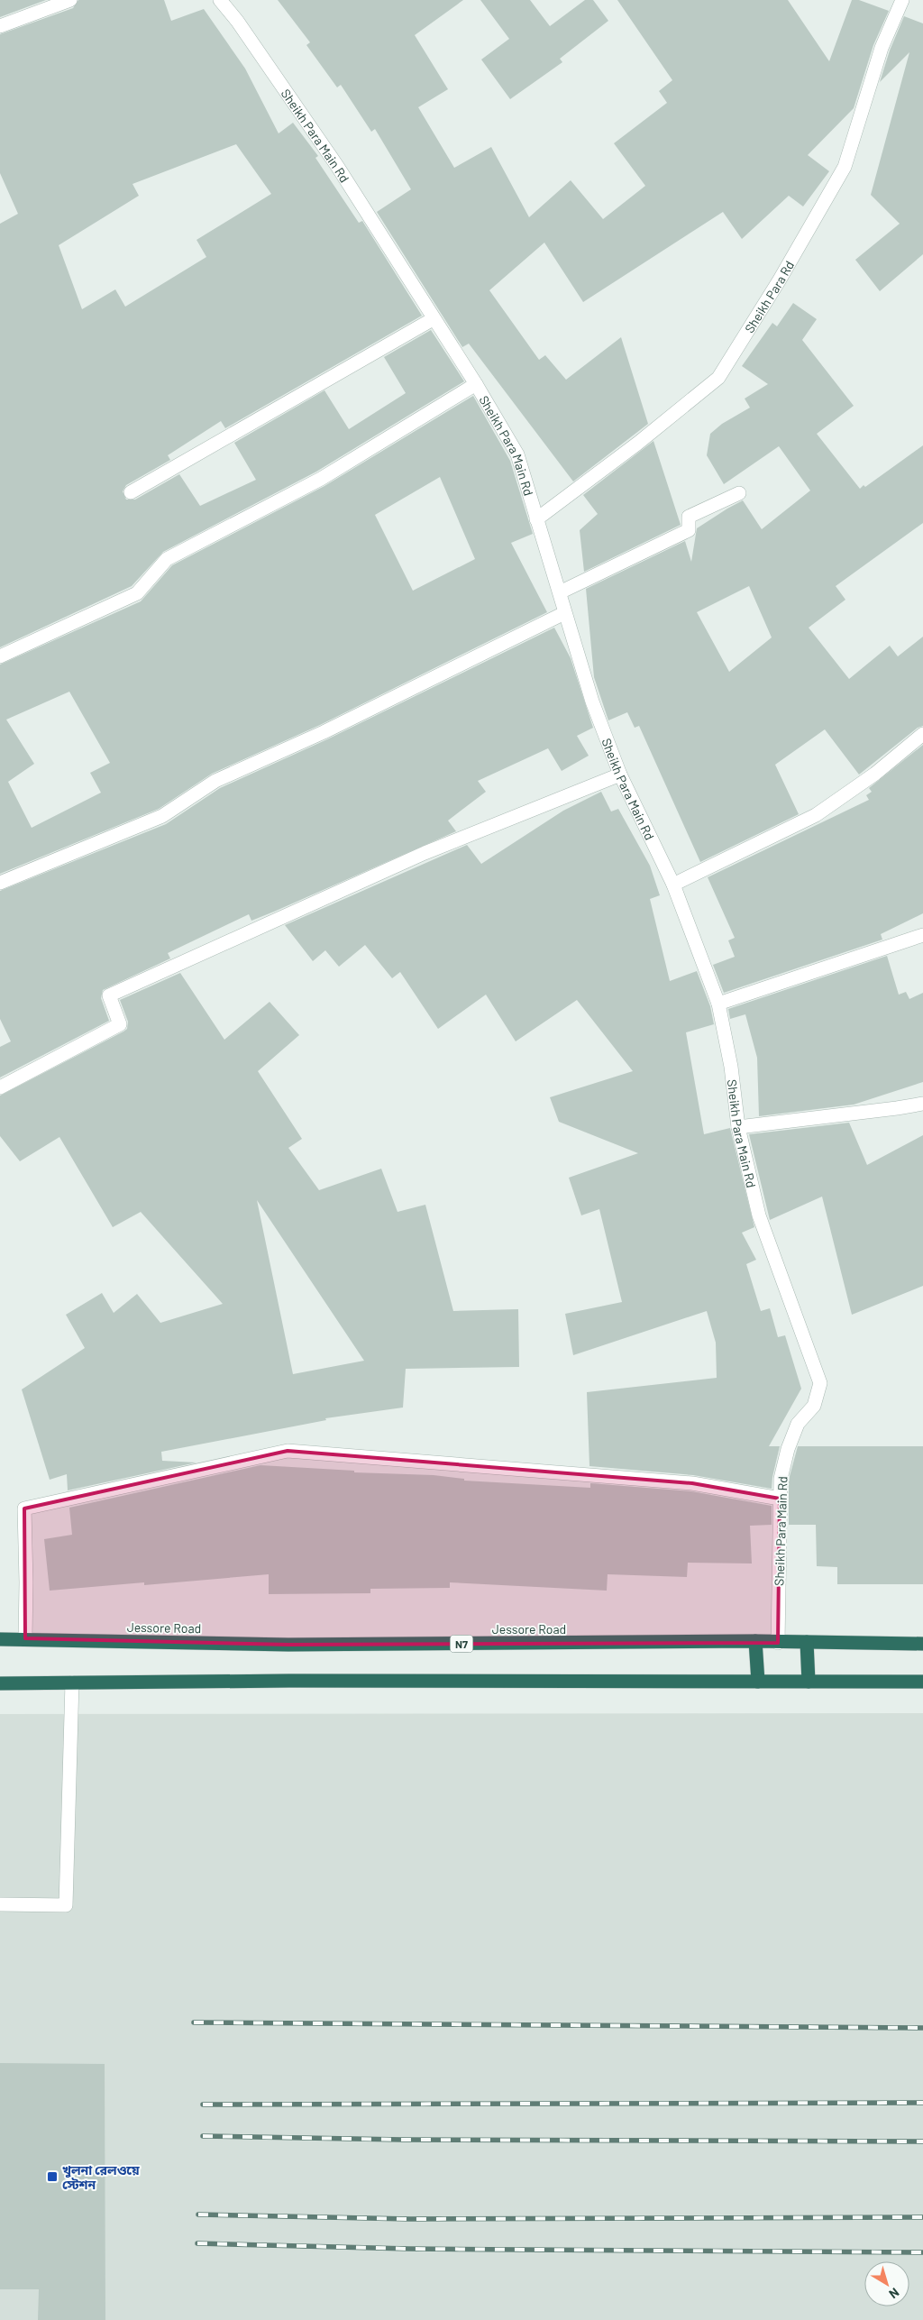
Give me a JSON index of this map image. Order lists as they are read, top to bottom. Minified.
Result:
{"streets":{"highway":["Jessore Road","N7"],"street":["Sheikh Para Main Rd","Sheikh Para Rd"]},"crossings":[["Sheikh Para Main Rd","Sheikh Para Rd"],["Sheikh Para Main Rd","Jessore Road"]],"places":{"transit":["খুলনা রেলওয়ে স্টেশন"]},"north":"bottom right"}
